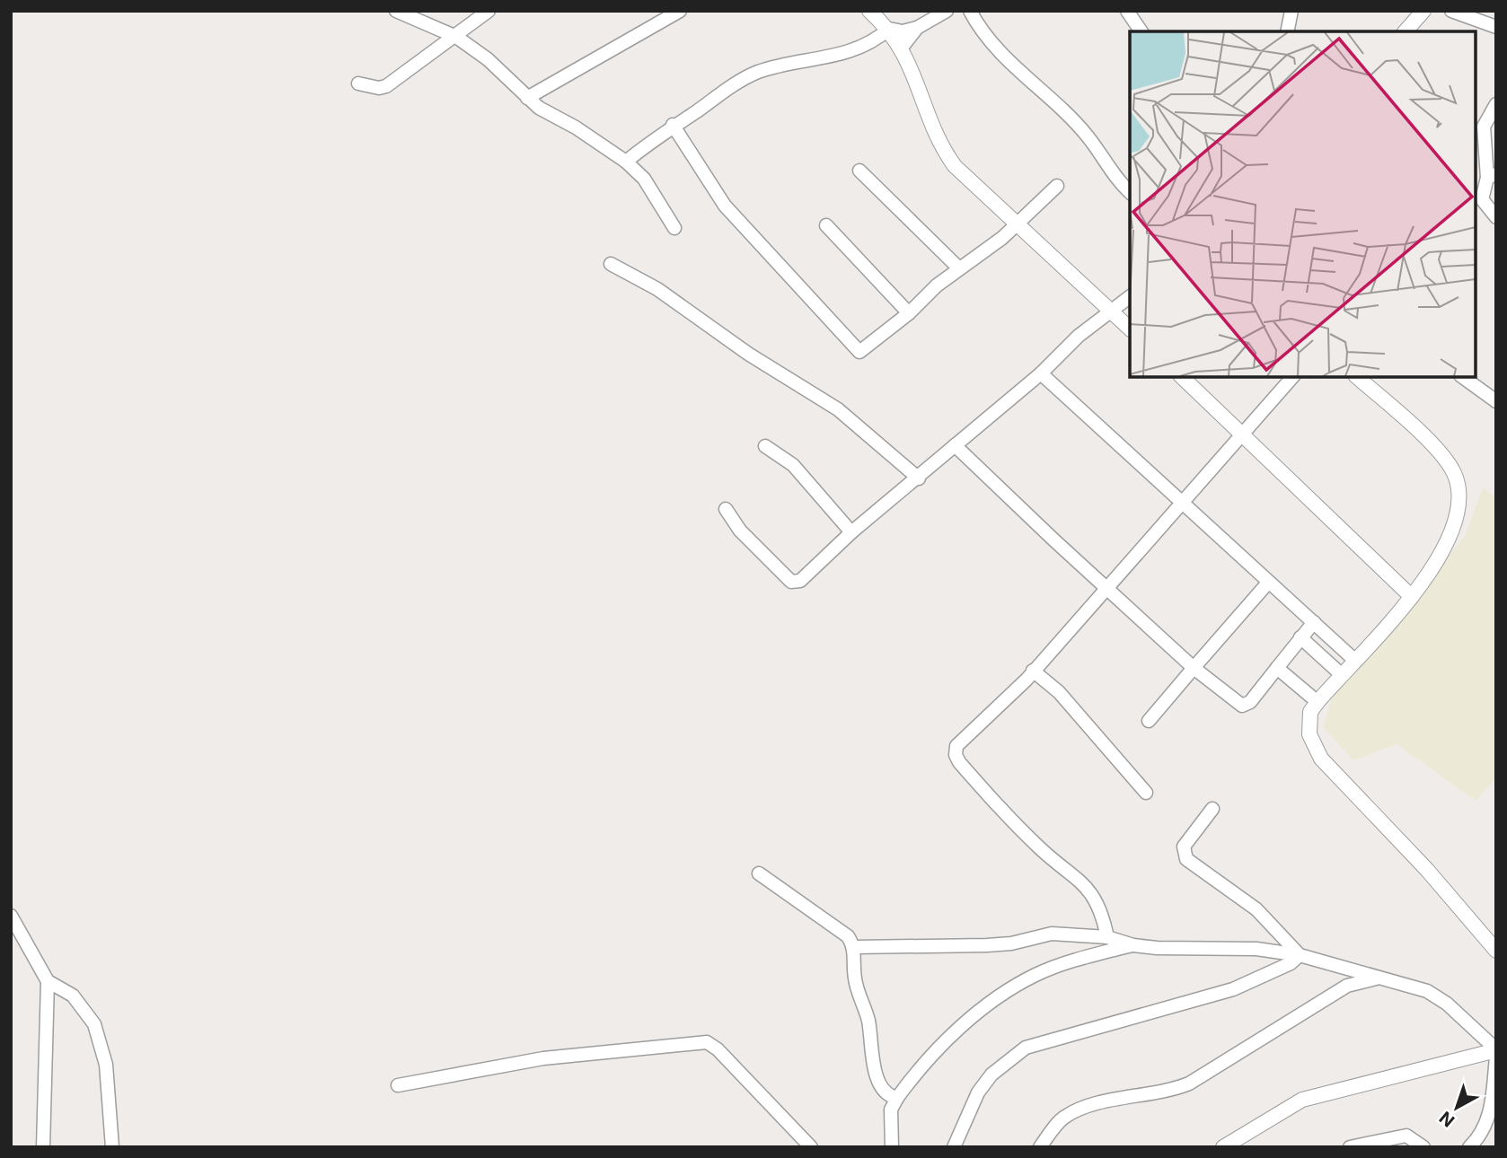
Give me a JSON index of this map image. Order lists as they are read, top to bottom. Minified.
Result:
{"north":"bottom left"}
